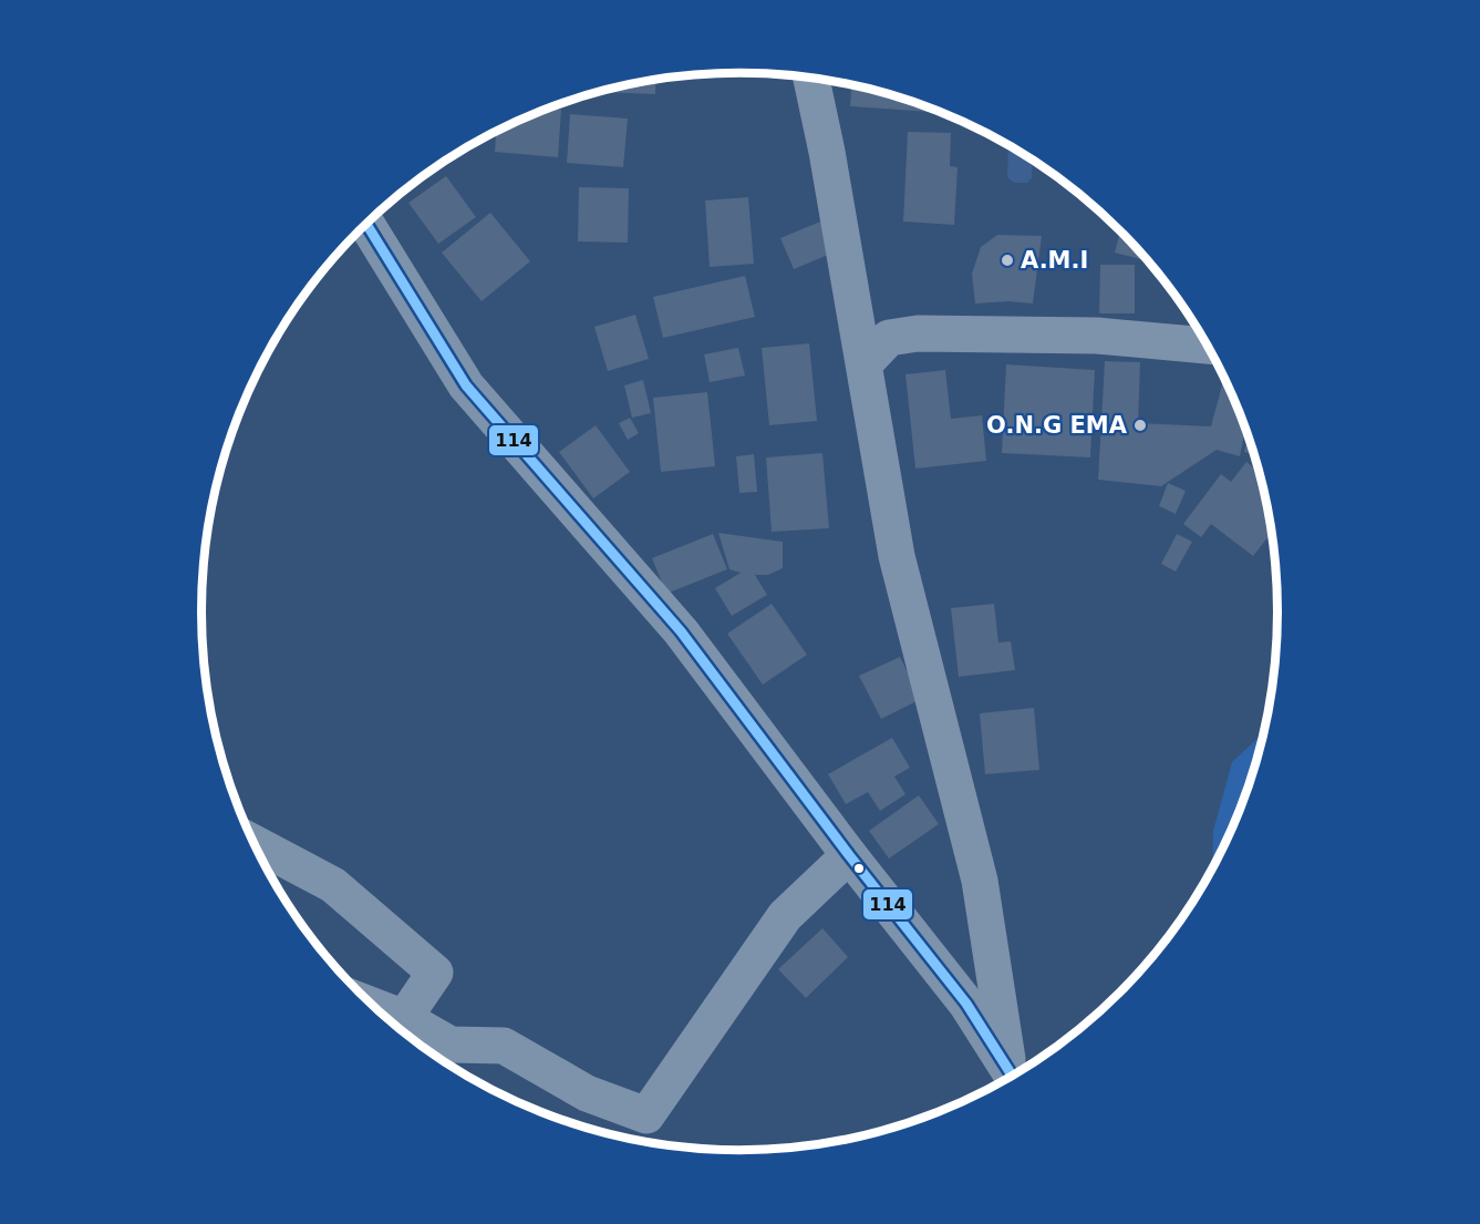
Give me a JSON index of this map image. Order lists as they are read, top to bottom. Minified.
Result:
{"places":["A.M.I","O.N.G EMA"],"lines":["transit line 114"]}
